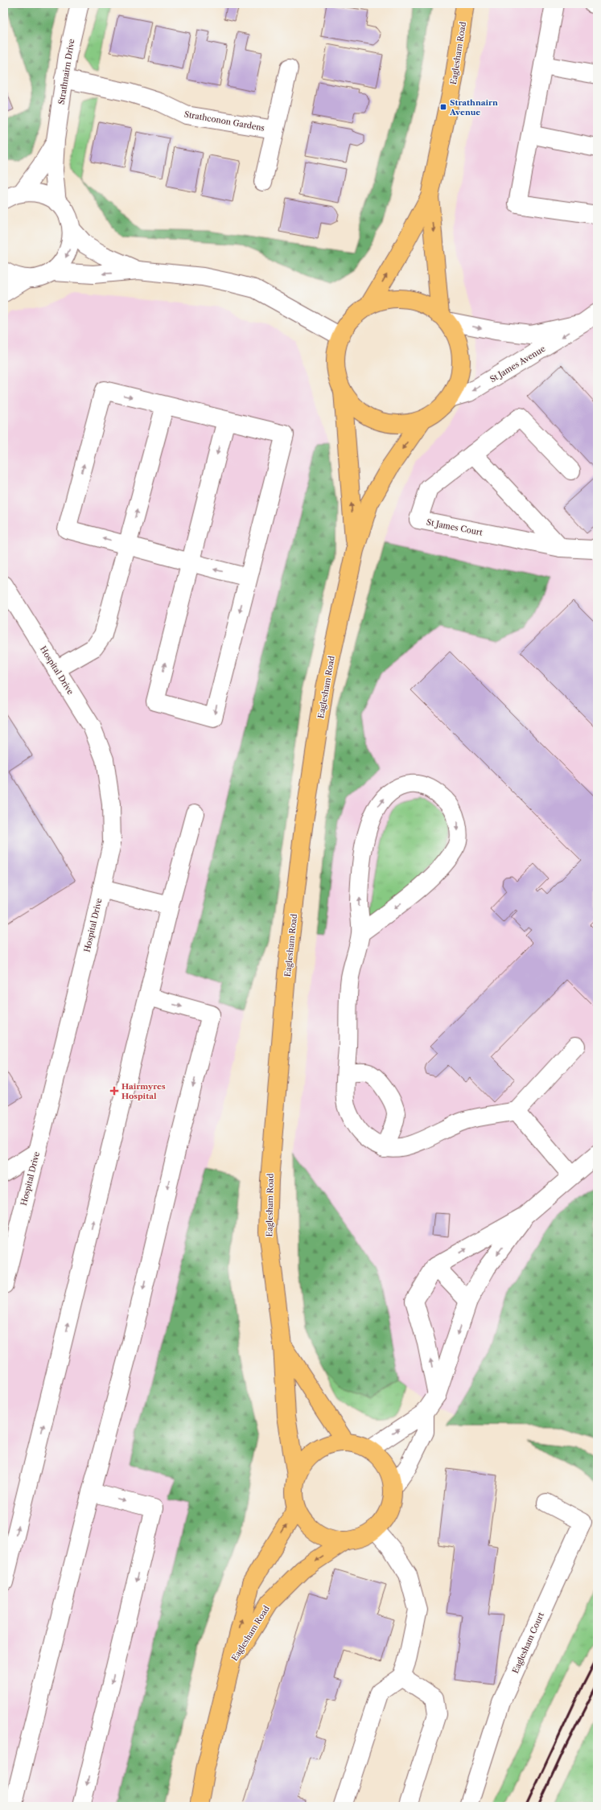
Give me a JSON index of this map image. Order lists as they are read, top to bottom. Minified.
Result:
{"streets":{"main road":["Eaglesham Road"],"street":["Strathnairn Drive","Strathconon Gardens","St James Avenue","St James Court","Hospital Drive","Eaglesham Court"]},"crossings":[["Eaglesham Road","St James Avenue"],["Strathnairn Drive","Strathconon Gardens"]],"places":{"transit":["Strathnairn Avenue"],"health":["Hairmyres Hospital"]}}
